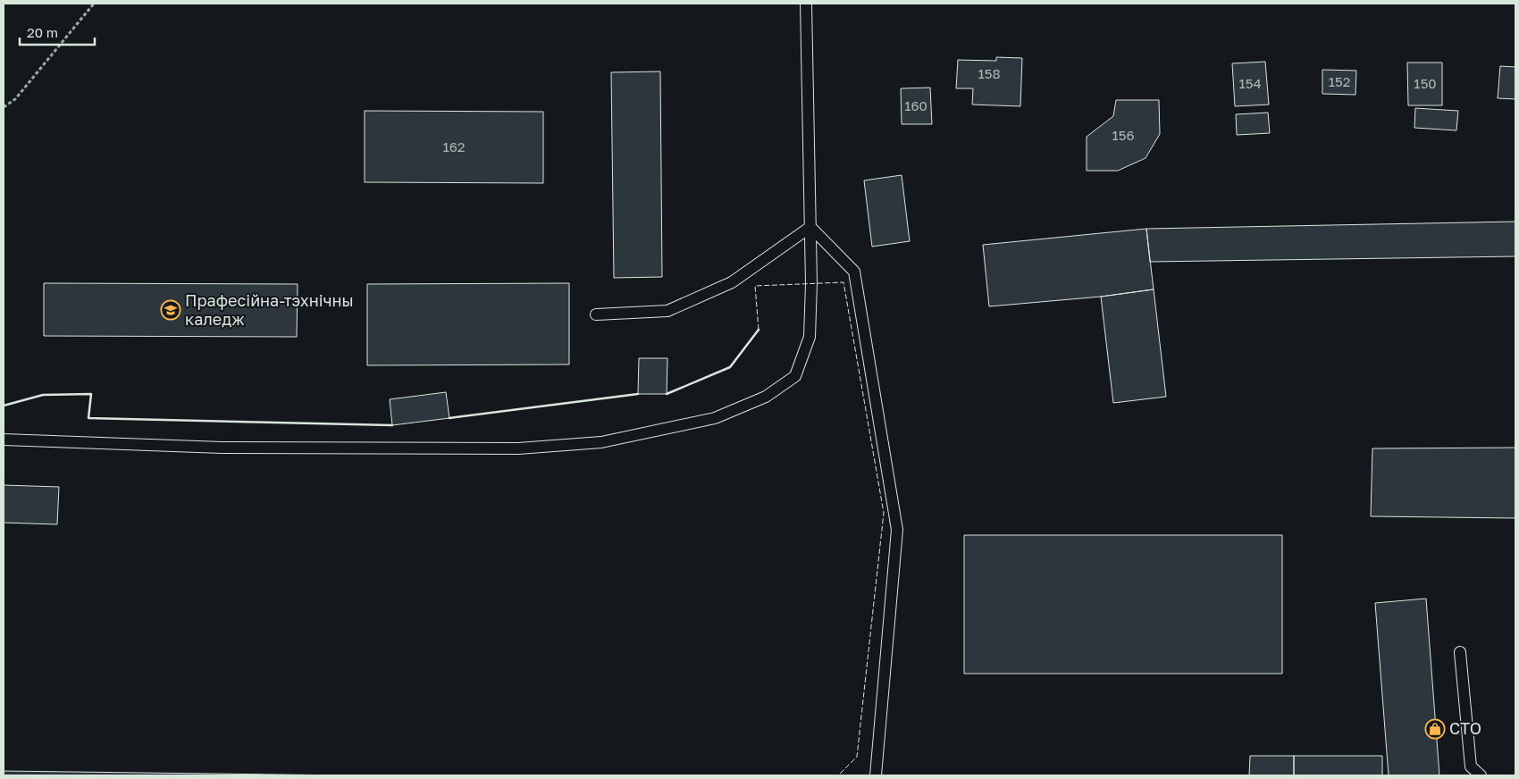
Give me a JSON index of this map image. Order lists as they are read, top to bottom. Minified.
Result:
{"places":{"school or university":["Прафесійна-тэхнічны каледж"],"shop":["СТО"]},"house_numbers":["158","152","154","150","160","156","162"],"scale_bar":"20 m"}
